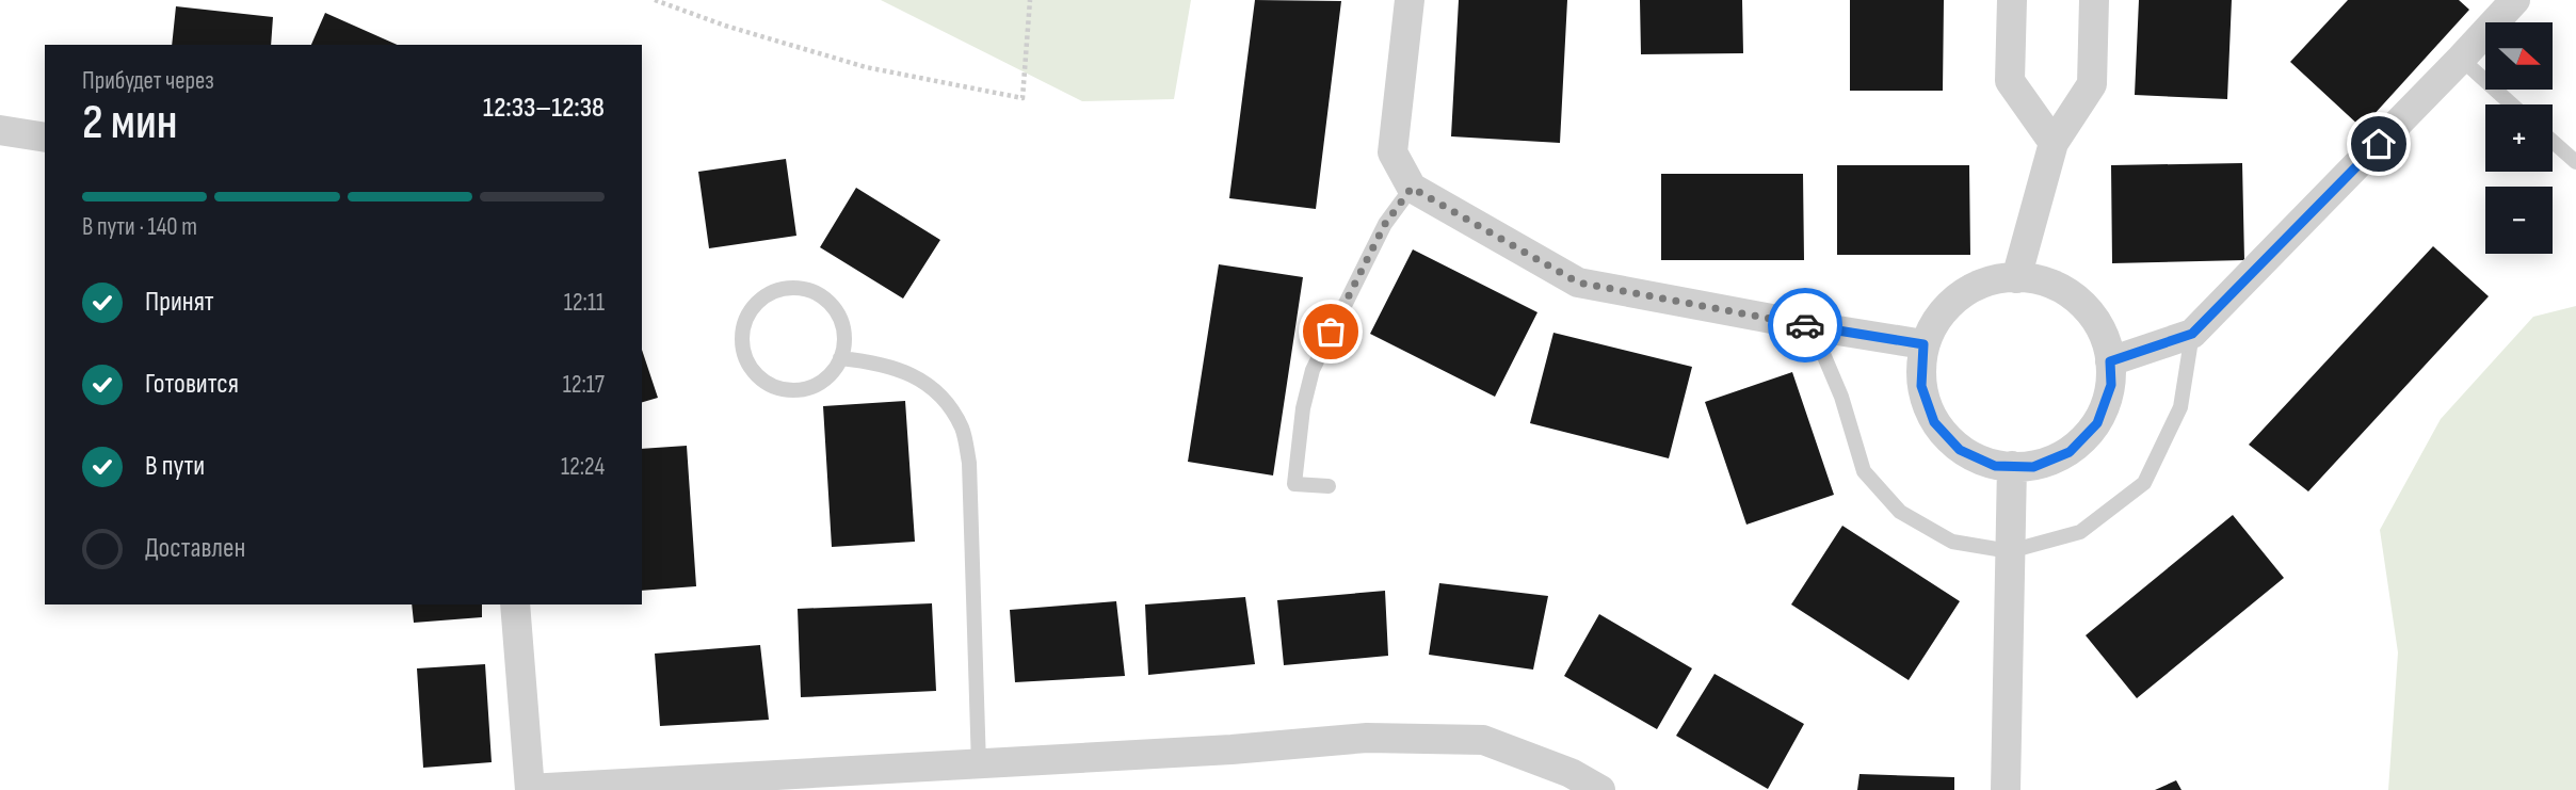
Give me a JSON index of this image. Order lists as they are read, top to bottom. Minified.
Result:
{"north":"right","page":{"map_buttons":["+","−"],"heading":["2 мин","Прибудет через","12:33–12:38"],"bar":"В пути · 140 m","list":[["Принят","12:11"],["Готовится","12:17"],["В пути","12:24"],"Доставлен"]}}
